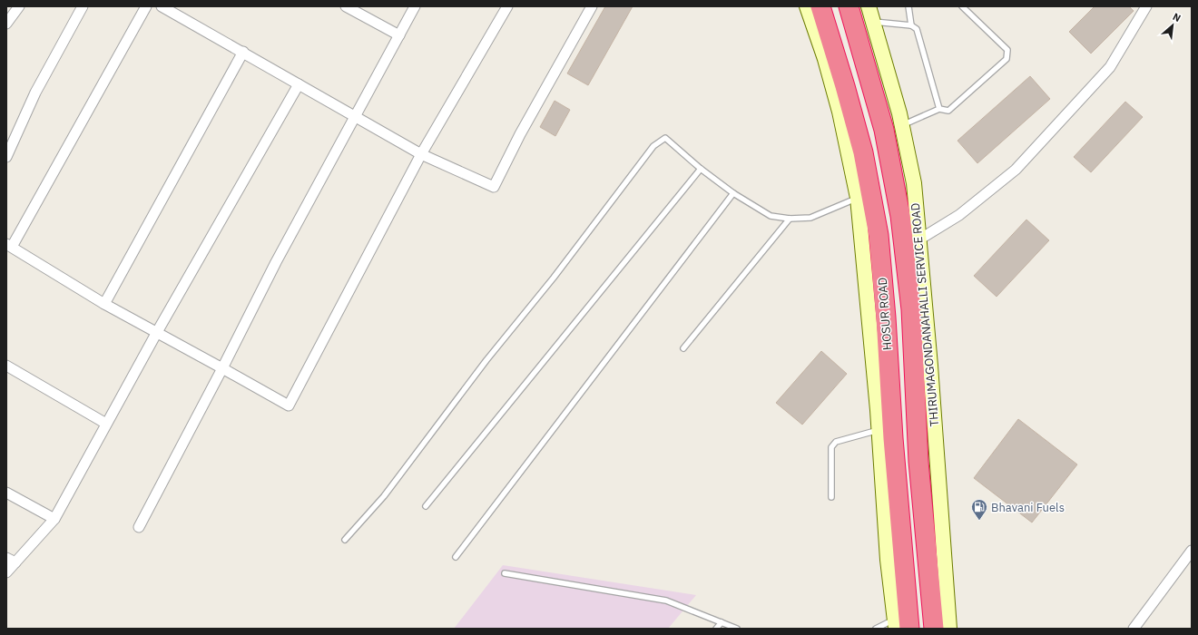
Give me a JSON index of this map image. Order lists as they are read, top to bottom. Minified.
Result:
{"streets":{"highway":["HOSUR ROAD"],"street":["THIRUMAGONDANAHALLI SERVICE ROAD"]},"places":{"fuel station":["Bhavani Fuels"]},"north":"top right"}
